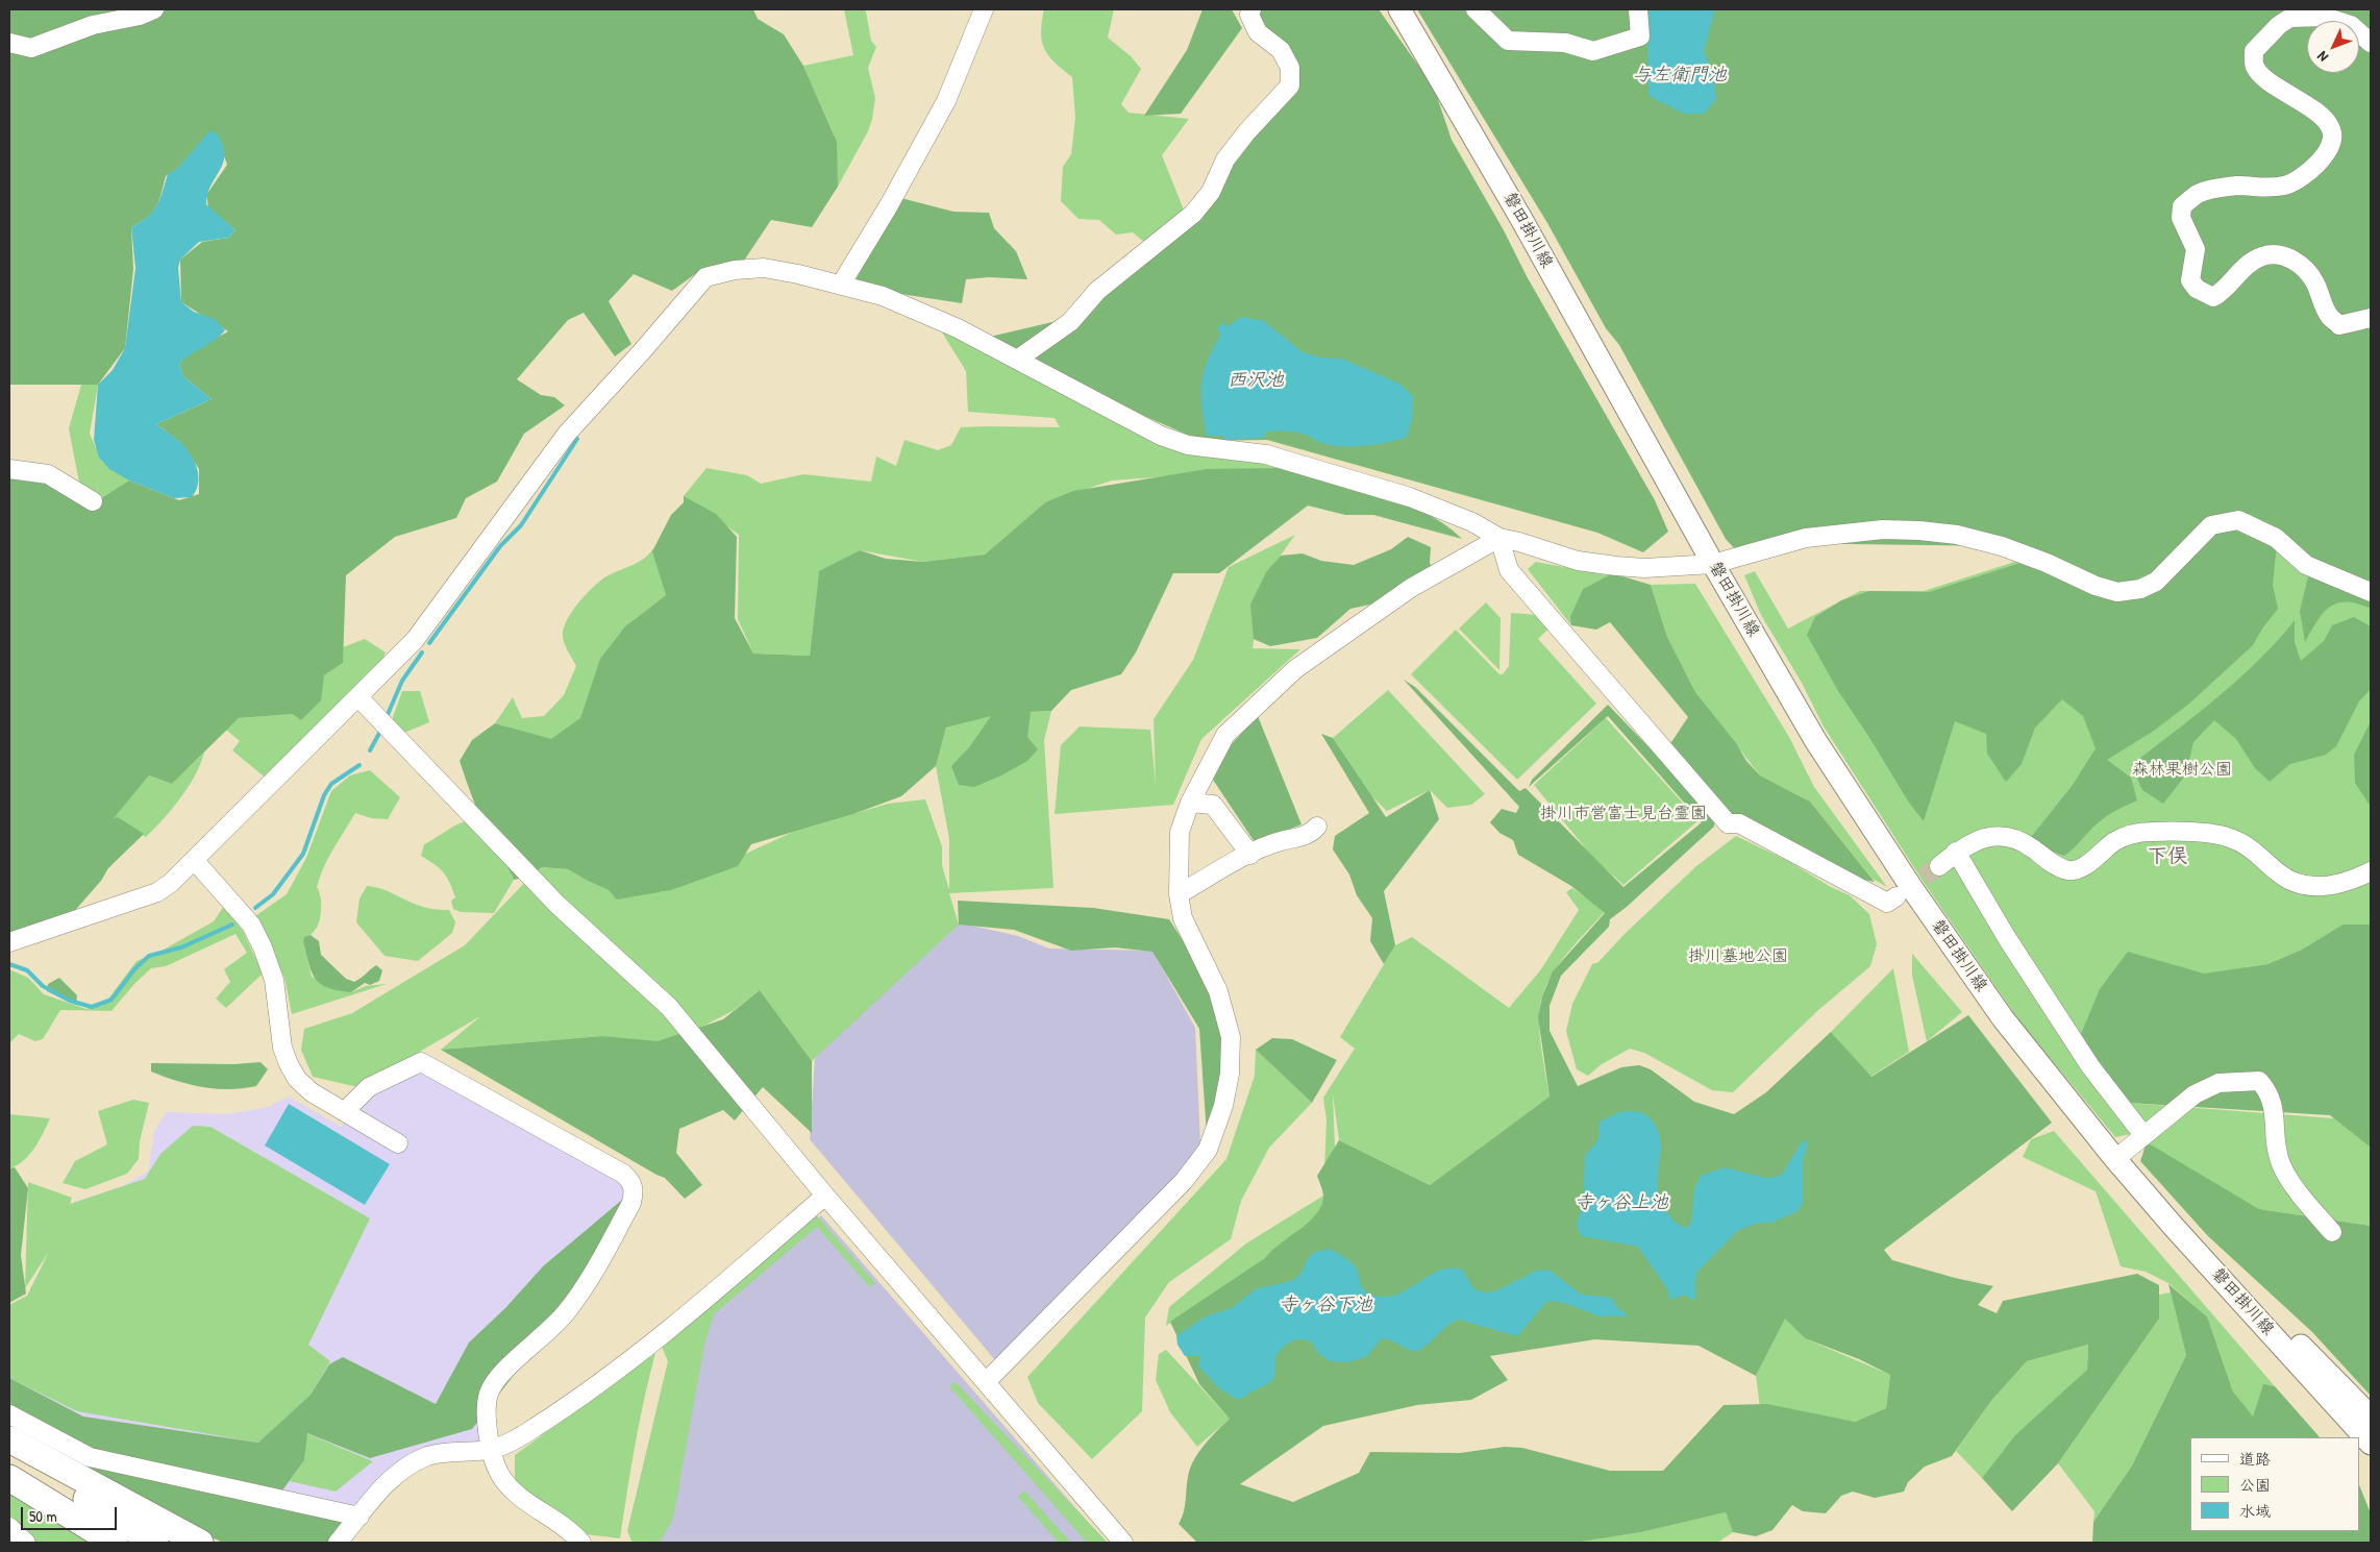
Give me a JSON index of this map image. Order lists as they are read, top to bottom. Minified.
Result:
{"streets":{"main road":["磐田掛川線"]},"districts":["下俣"],"water":["与左衛門池","西沢池","寺ヶ谷上池","寺ヶ谷下池"],"parks":["森林果樹公園","掛川市営富士見台霊園","掛川墓地公園"],"legend":["道路","公園","水域"],"scale_bar":"50 m","north":"bottom left"}
